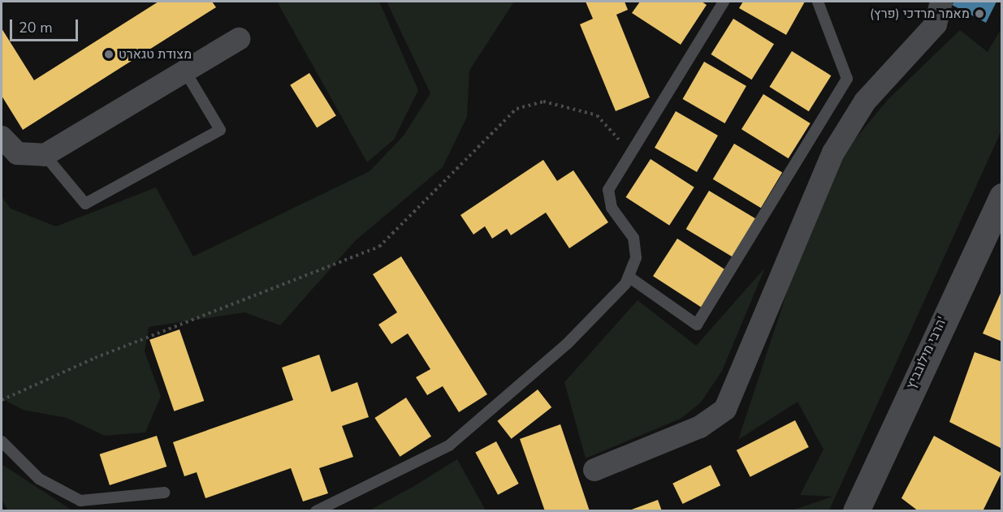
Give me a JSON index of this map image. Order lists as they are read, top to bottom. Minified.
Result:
{"streets":{"street":["הרבי מילובביץ'"]},"places":["מאמר מרדכי (פרץ)","מצודת טגארט"],"scale_bar":"20 m"}
